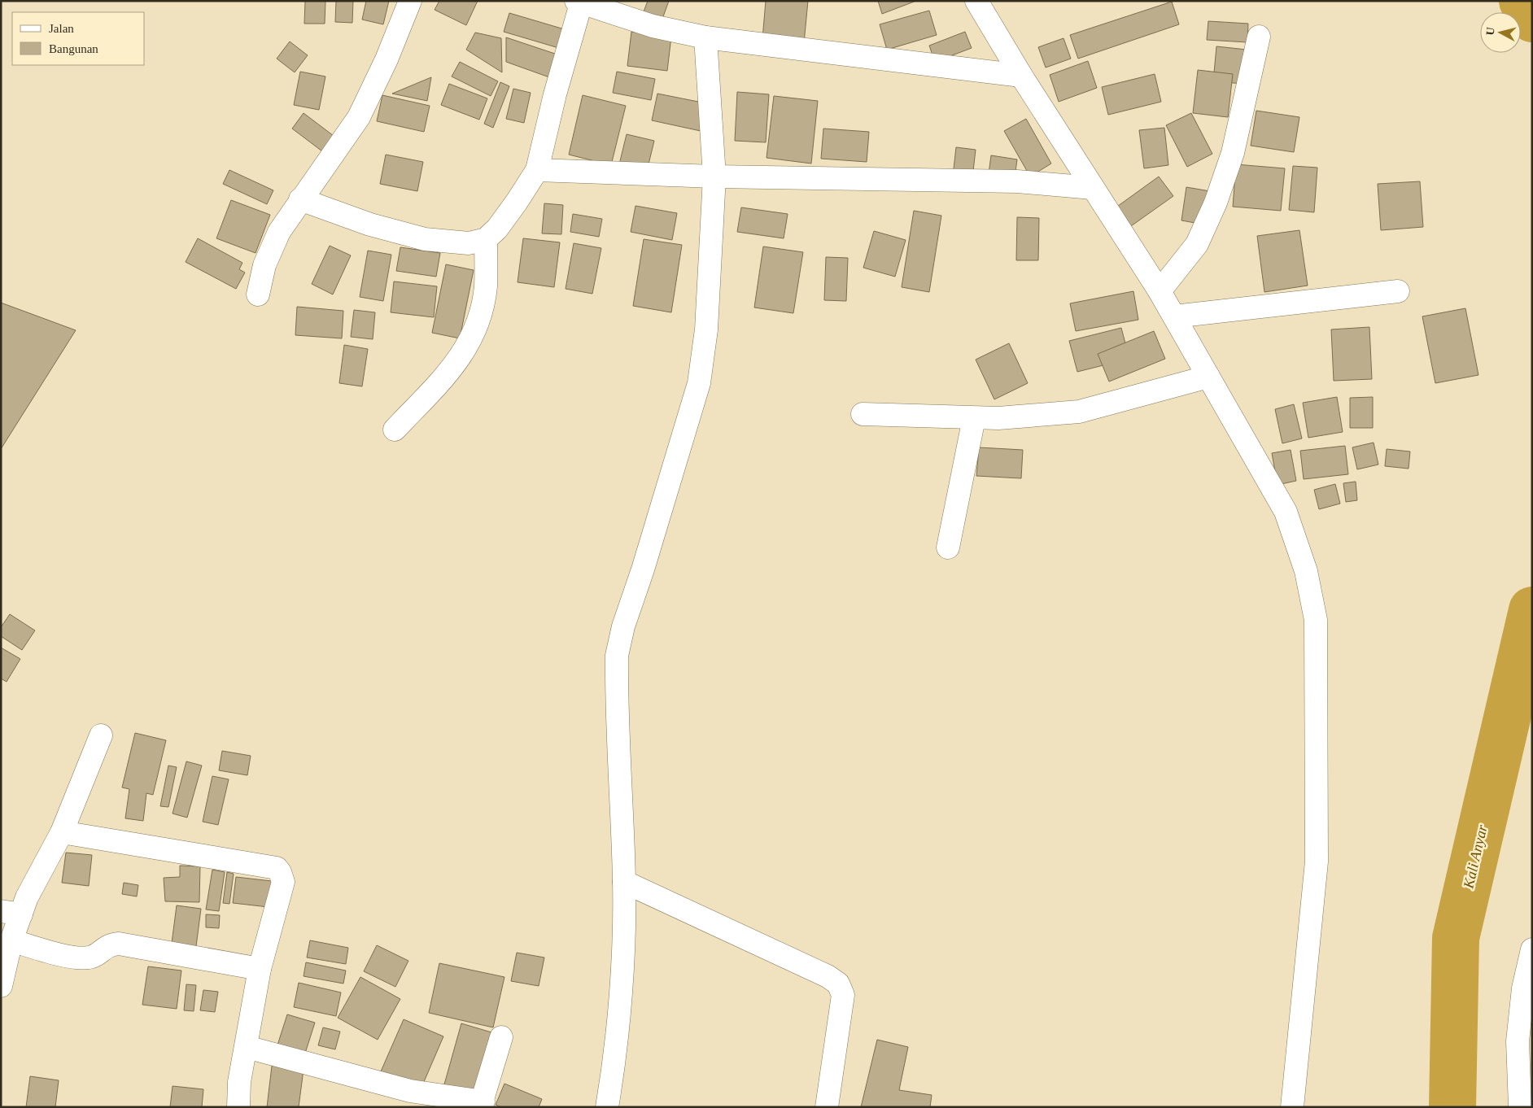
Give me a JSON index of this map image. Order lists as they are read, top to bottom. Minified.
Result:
{"water":["Kali Anyar"],"legend":["Jalan","Bangunan"],"north":"left"}
